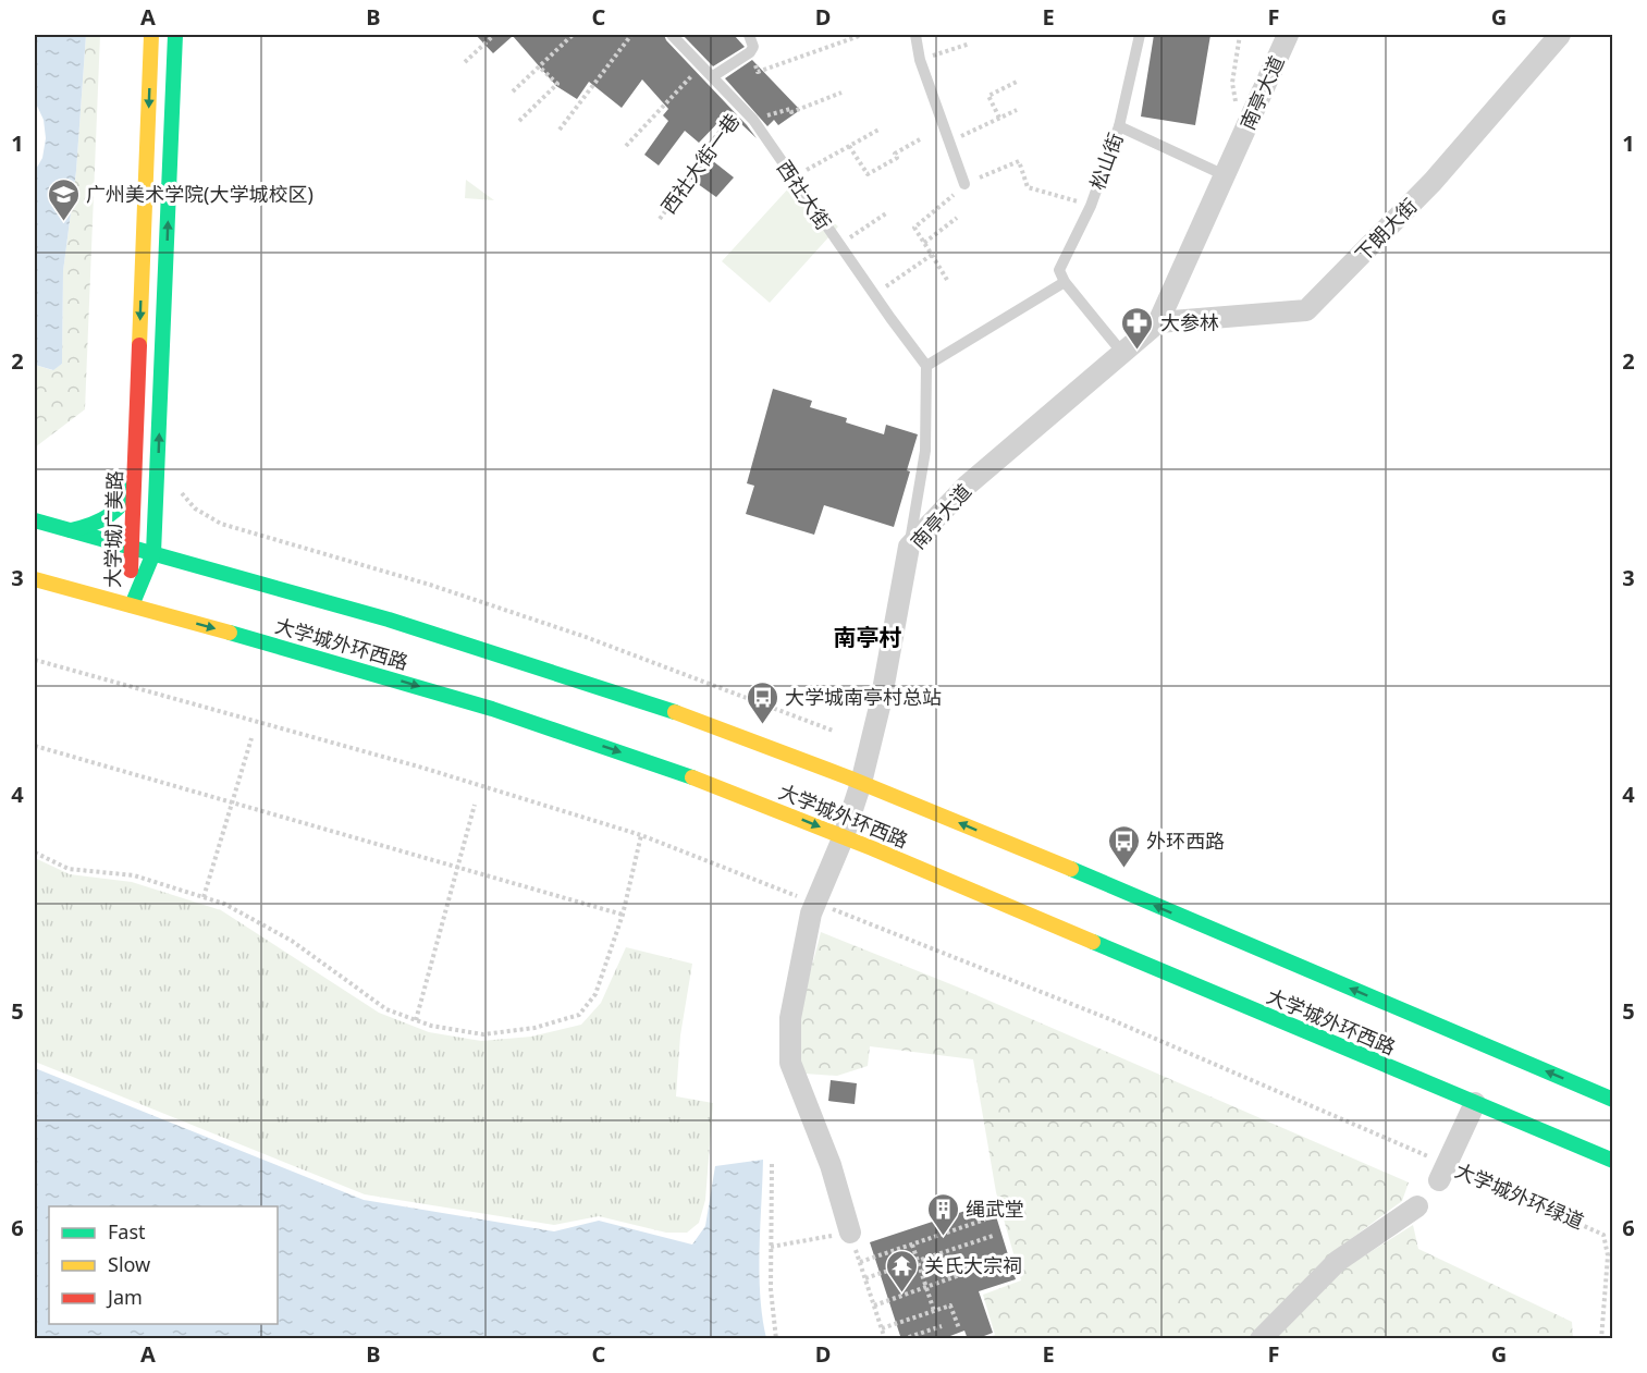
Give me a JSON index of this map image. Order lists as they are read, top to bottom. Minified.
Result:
{"streets":{"main road":["大学城广美路","大学城外环西路"],"street":["南亭大道","下朗大街"],"lane":["松山街","西社大街"],"path":["西社大街一巷","大学城外环绿道"]},"crossings":[["南亭大道","下朗大街"],["南亭大道","大学城外环西路"],["西社大街一巷","西社大街"],["大学城广美路","大学城外环西路"]],"districts":["南亭村"],"places":{"school or university":["广州美术学院(大学城校区)"],"pharmacy":["大参林"],"bus stop":["大学城南亭村总站","外环西路"],"building":["绳武堂"],"temple":["关氏大宗祠"]},"legend":["Fast","Slow","Jam"],"grid":{"columns":["A","B","C","D","E","F","G"],"rows":["1","2","3","4","5","6"]}}
